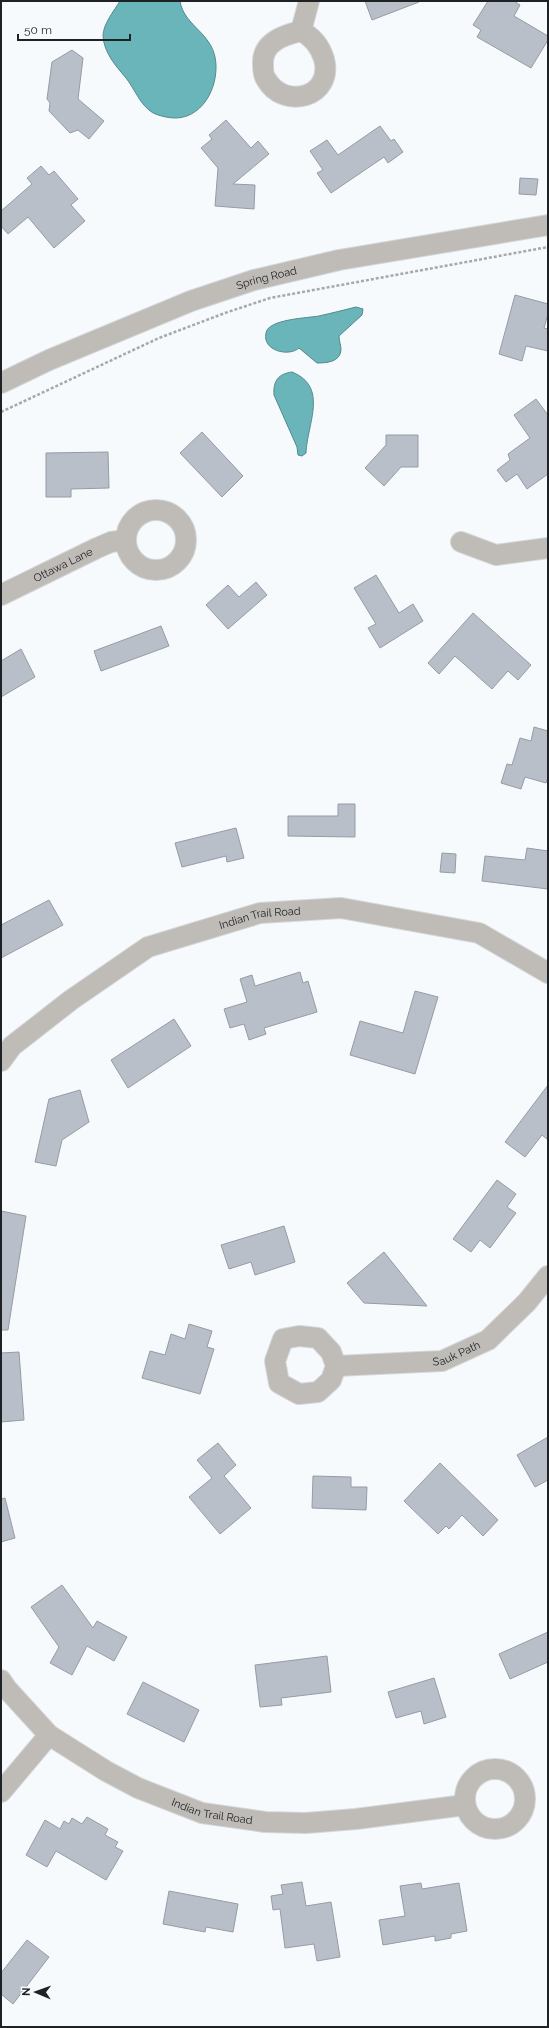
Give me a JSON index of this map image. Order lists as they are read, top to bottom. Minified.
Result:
{"streets":{"street":["Spring Road","Ottawa Lane","Indian Trail Road","Sauk Path"]},"scale_bar":"50 m","north":"left"}
